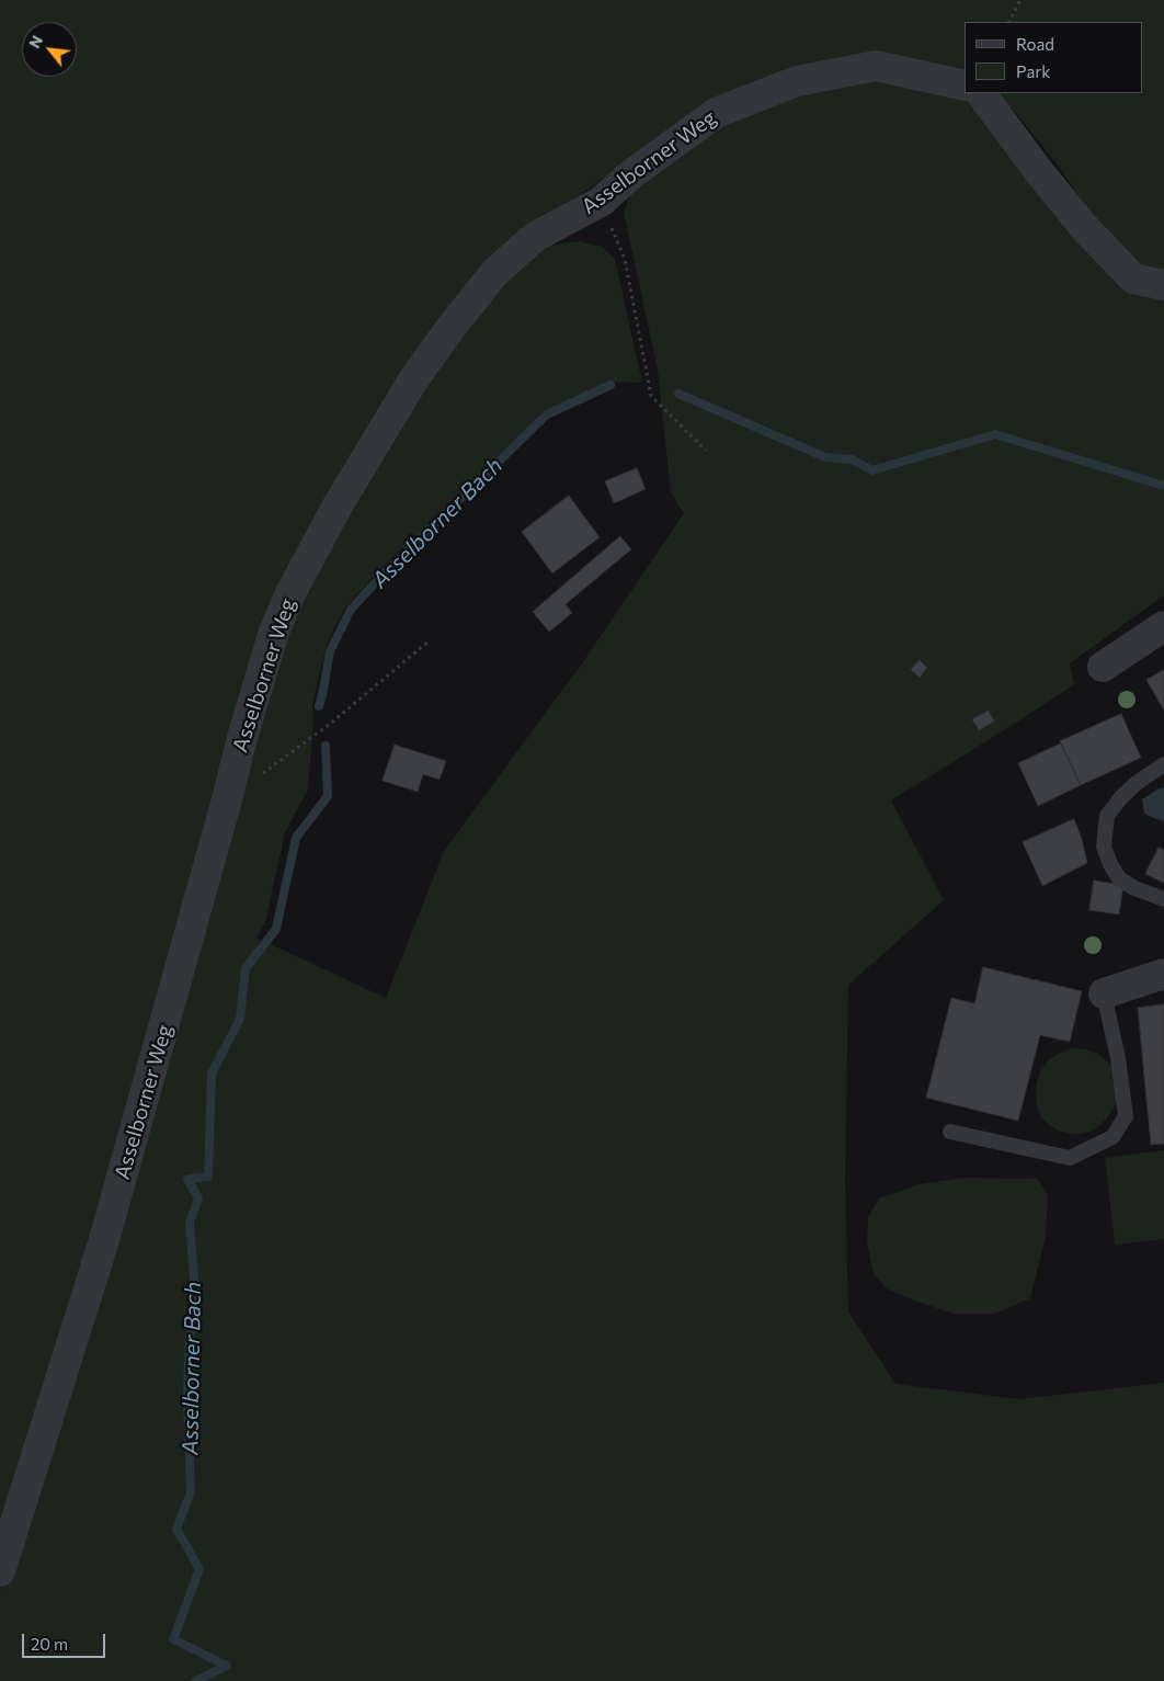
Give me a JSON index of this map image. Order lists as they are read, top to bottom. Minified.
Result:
{"streets":{"street":["Asselborner Weg"]},"water":["Asselborner Bach"],"legend":["Road","Park"],"scale_bar":"20 m","north":"top left"}
